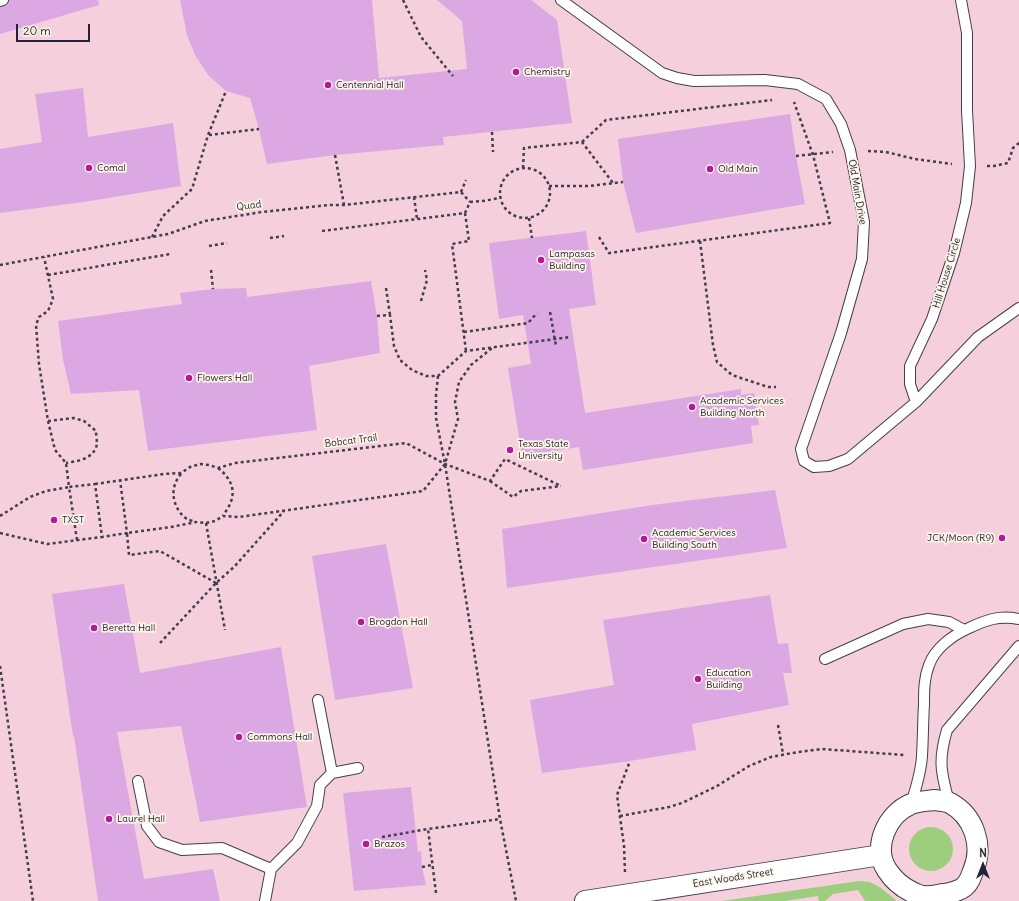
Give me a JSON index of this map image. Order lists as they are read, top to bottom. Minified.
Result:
{"streets":{"street":["East Woods Street"],"lane":["Old Main Drive","Hill House Circle"],"path":["Quad","Bobcat Trail"]},"crossings":[["Old Main Drive","Hill House Circle"]],"places":["Chemistry","Centennial Hall","Comal","Old Main","Lampasas Building","Flowers Hall","Academic Services Building North","Texas State University","TXST","JCK/Moon (R9)","Academic Services Building South","Brogdon Hall","Beretta Hall","Education Building","Commons Hall","Laurel Hall","Brazos"],"scale_bar":"20 m","north":"top"}
